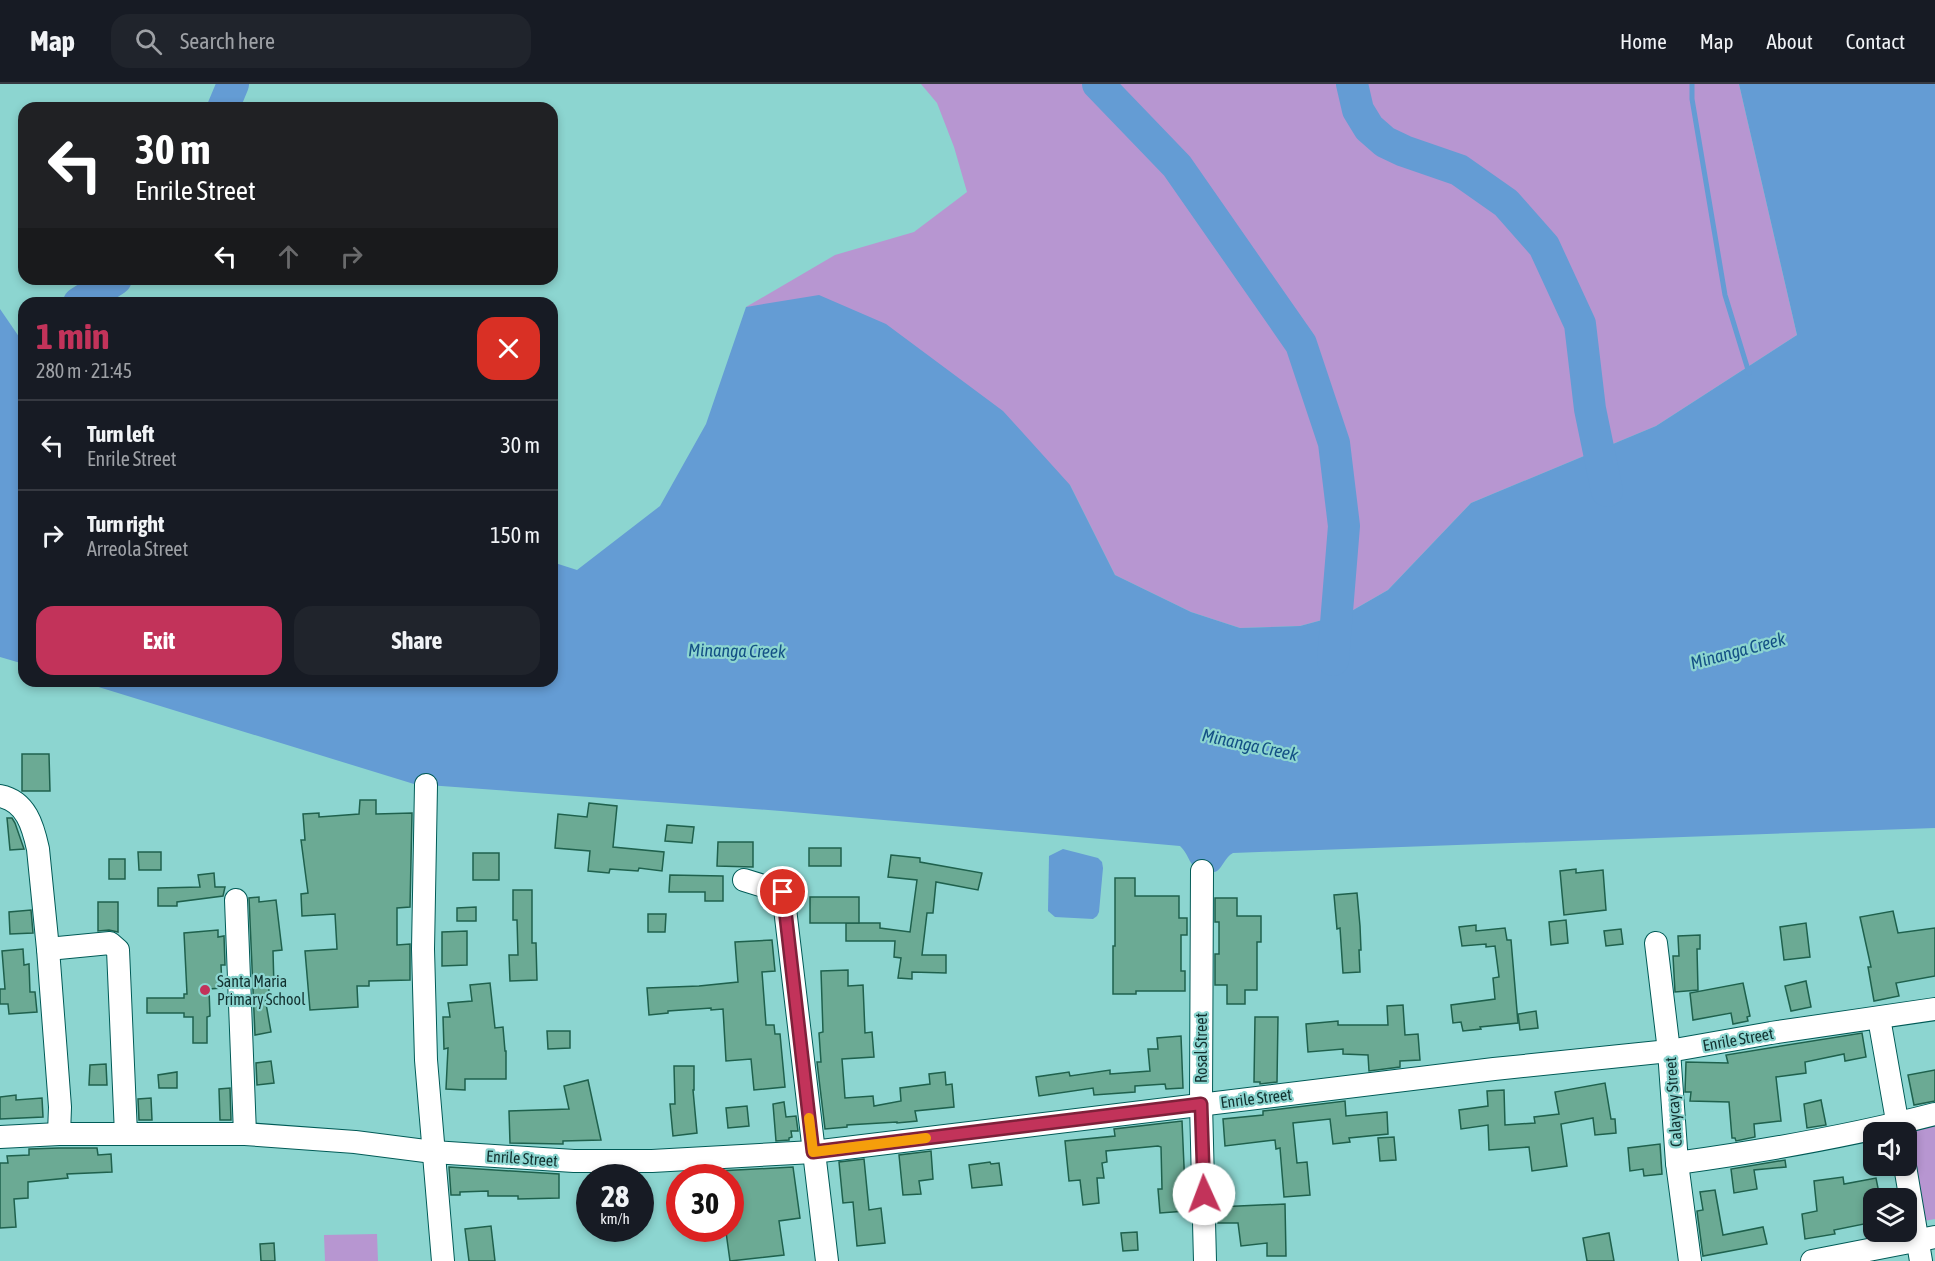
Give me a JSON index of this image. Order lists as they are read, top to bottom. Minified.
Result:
{"streets":{"street":["Enrile Street","Rosal Street","Calaycay Street"]},"crossings":[["Enrile Street","Rosal Street"],["Enrile Street","Calaycay Street"]],"water":["Minanga Creek"],"places":["Santa Maria Primary School"],"page":{"header":"Map","search":"Search here","nav":["Home","Map","About","Contact"],"turn":["30 m","Enrile Street"],"heading":["1 min","280 m · 21:45"],"list":[{"name":"Turn left","note":"Enrile Street","value":"30 m"},{"name":"Turn right","note":"Arreola Street","value":"150 m"}],"buttons":["Exit","Share"],"speed":"28 km/h","limit":"30"}}
